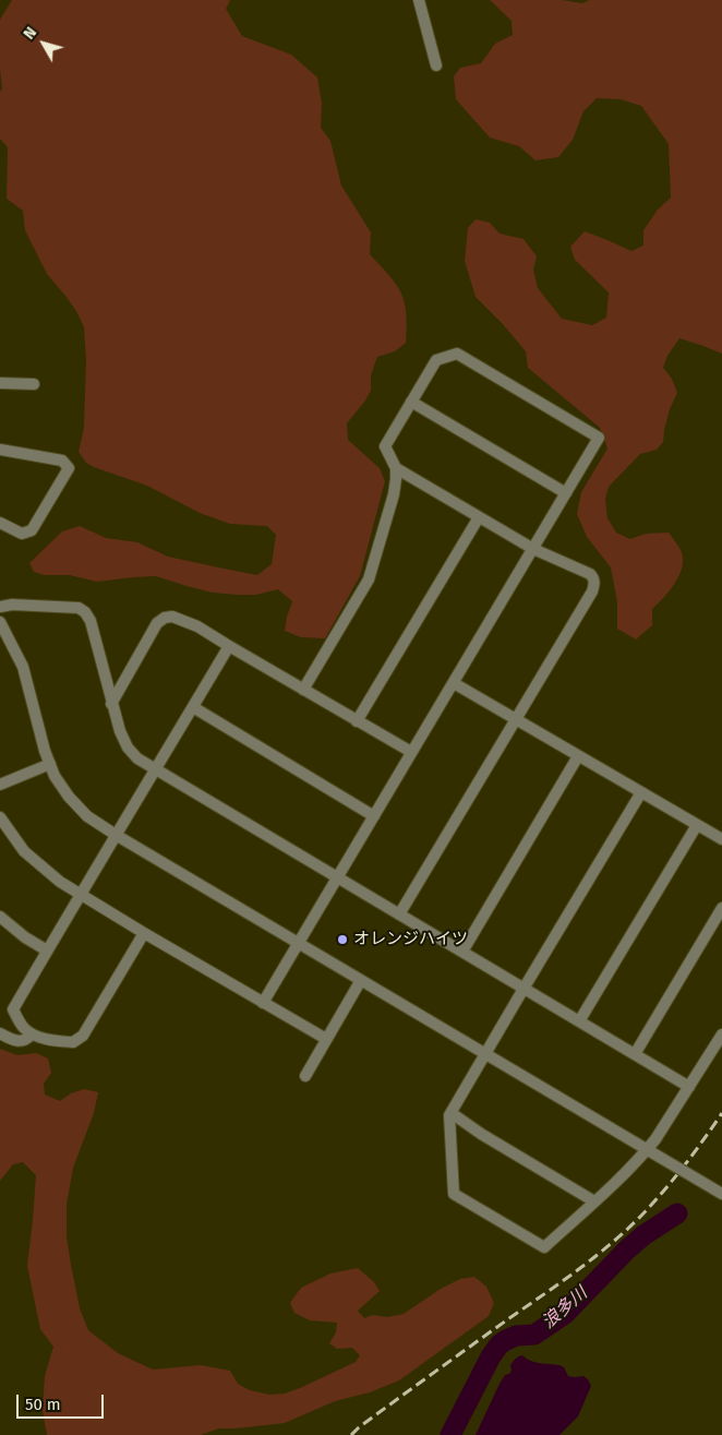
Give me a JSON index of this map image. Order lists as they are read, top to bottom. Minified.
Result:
{"water":["浪多川"],"places":["オレンジハイツ"],"scale_bar":"50 m","north":"top left"}
